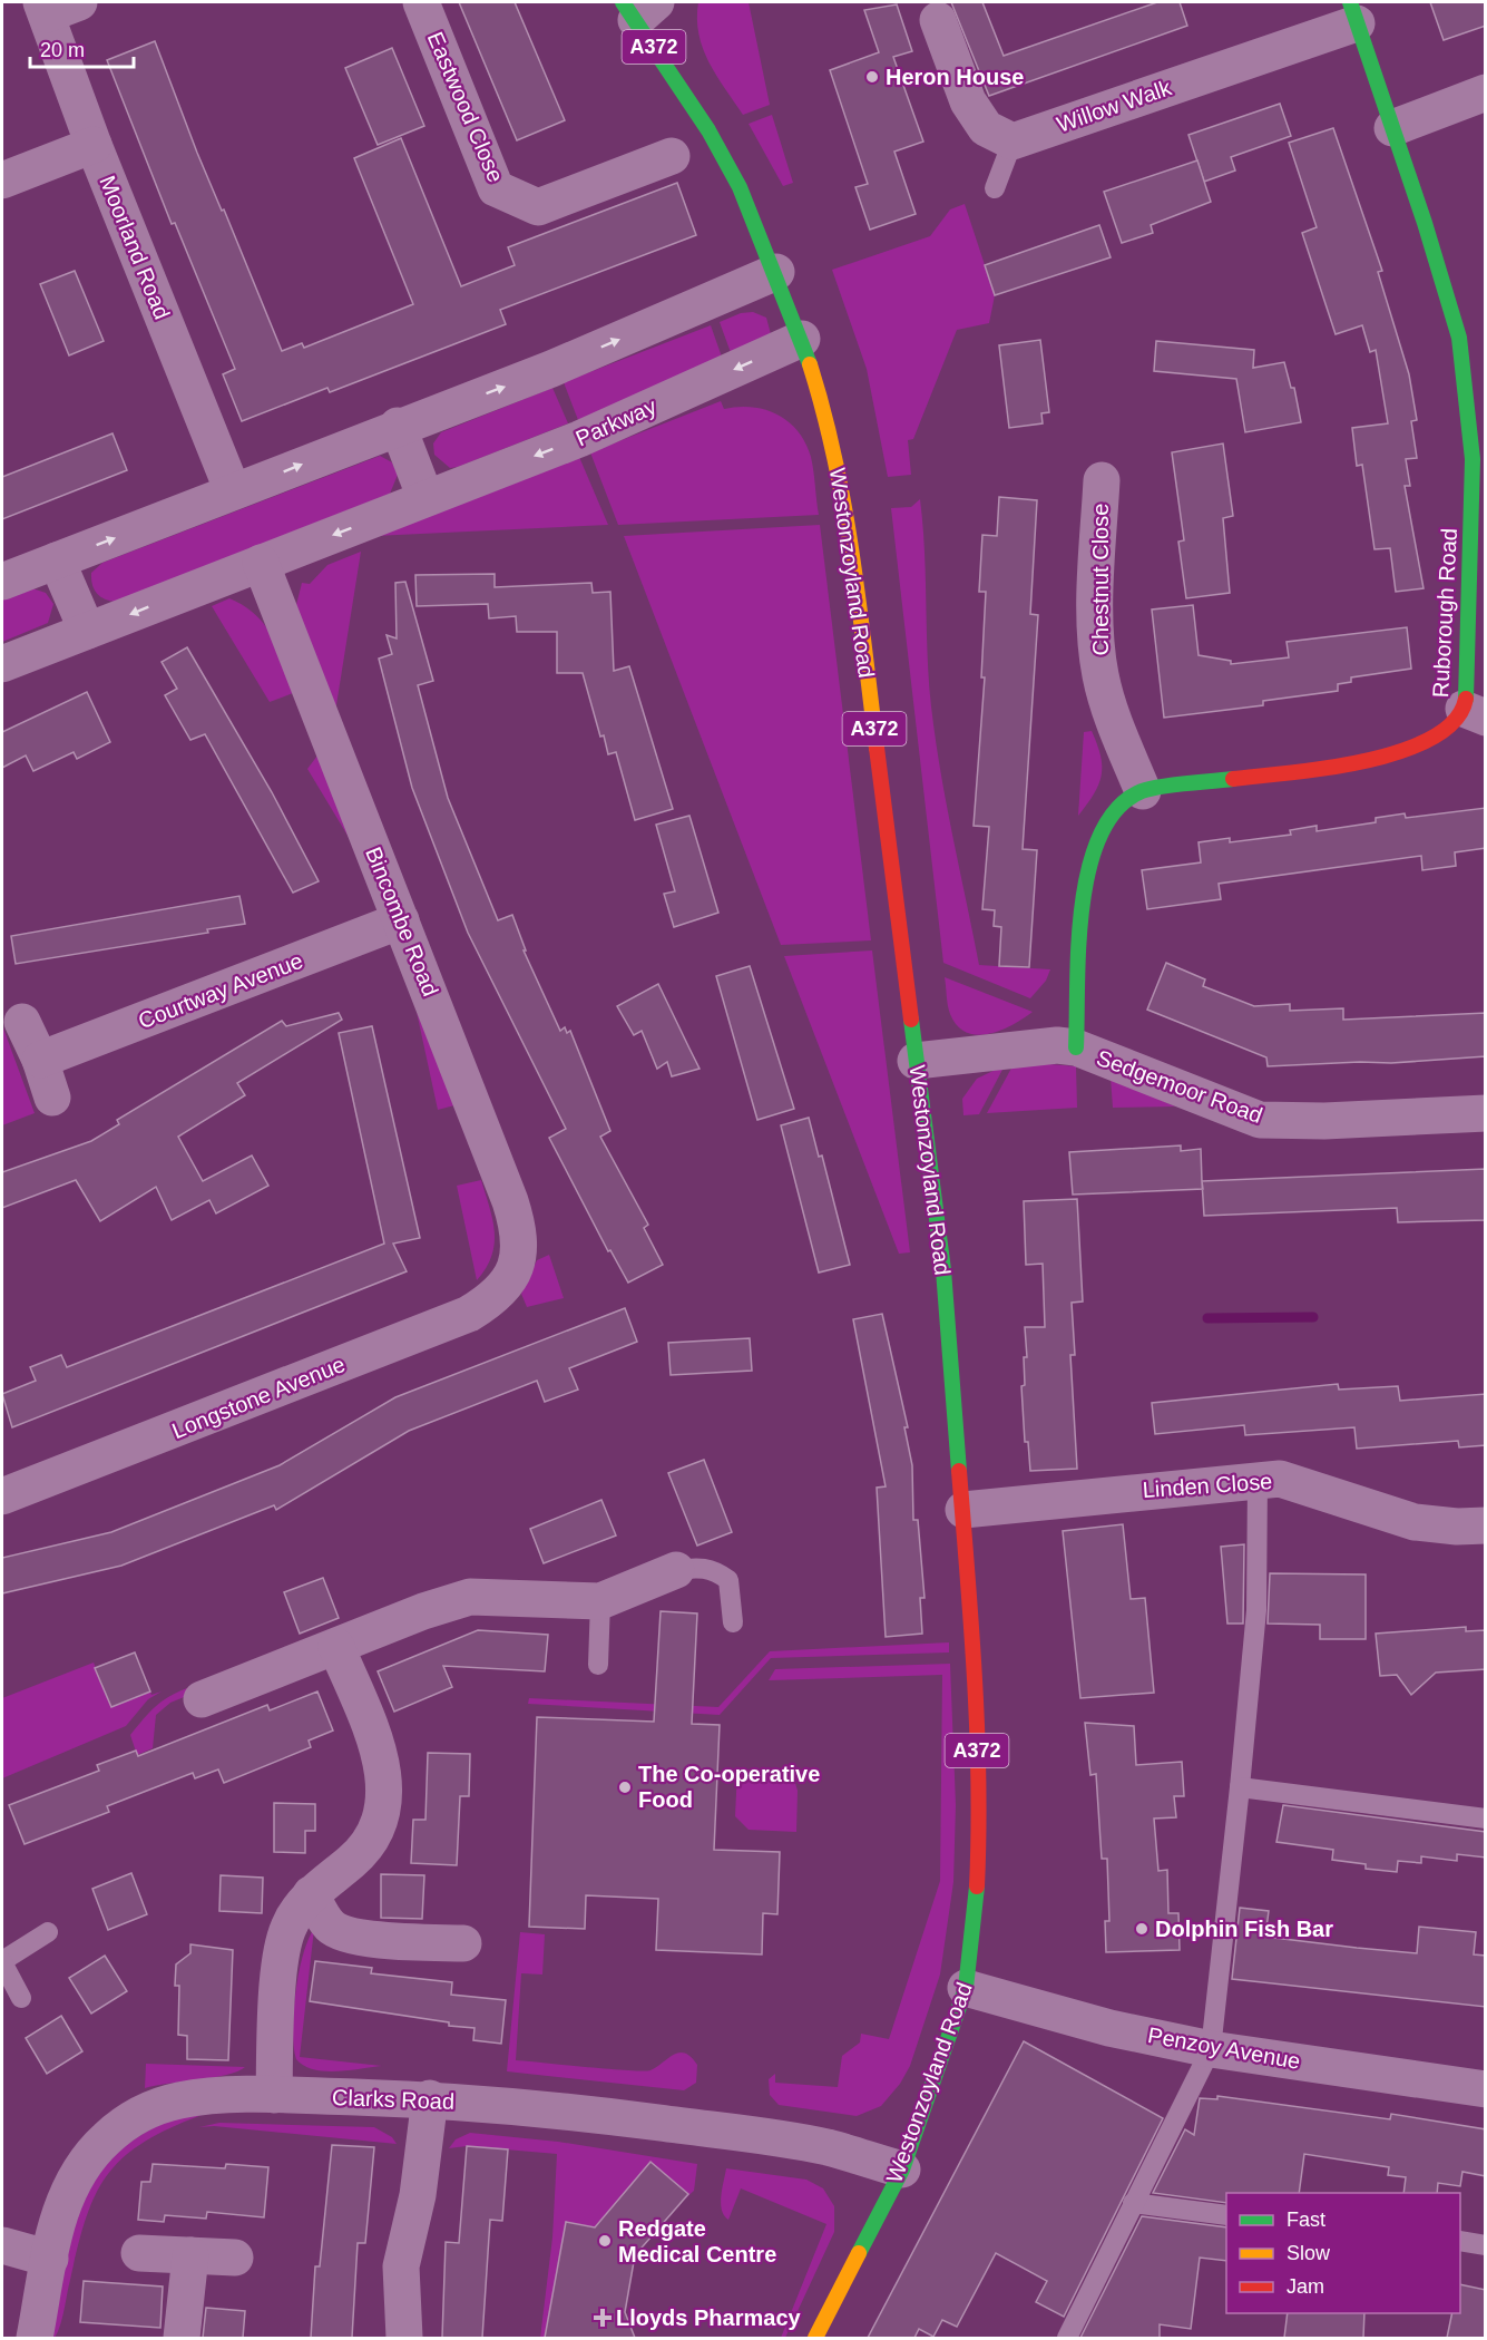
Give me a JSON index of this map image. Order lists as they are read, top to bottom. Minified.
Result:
{"streets":{"main road":["A372","Westonzoyland Road","Ruborough Road"],"street":["Willow Walk","Eastwood Close","Moorland Road","Parkway","Chestnut Close","Bincombe Road","Courtway Avenue","Sedgemoor Road","Longstone Avenue","Linden Close","Penzoy Avenue","Clarks Road"]},"crossings":[["Willow Walk","Ruborough Road"],["Parkway","Westonzoyland Road"],["Parkway","Bincombe Road"],["Westonzoyland Road","Sedgemoor Road"],["Westonzoyland Road","Linden Close"],["Westonzoyland Road","Penzoy Avenue"],["Westonzoyland Road","Clarks Road"],["Chestnut Close","Ruborough Road"],["Ruborough Road","Sedgemoor Road"],["Bincombe Road","Courtway Avenue"],["Bincombe Road","Longstone Avenue"]],"places":{"other":["Heron House","The Co-operative Food","Dolphin Fish Bar","Redgate Medical Centre"],"health":["Lloyds Pharmacy"]},"legend":["Fast","Slow","Jam"],"scale_bar":"20 m"}
